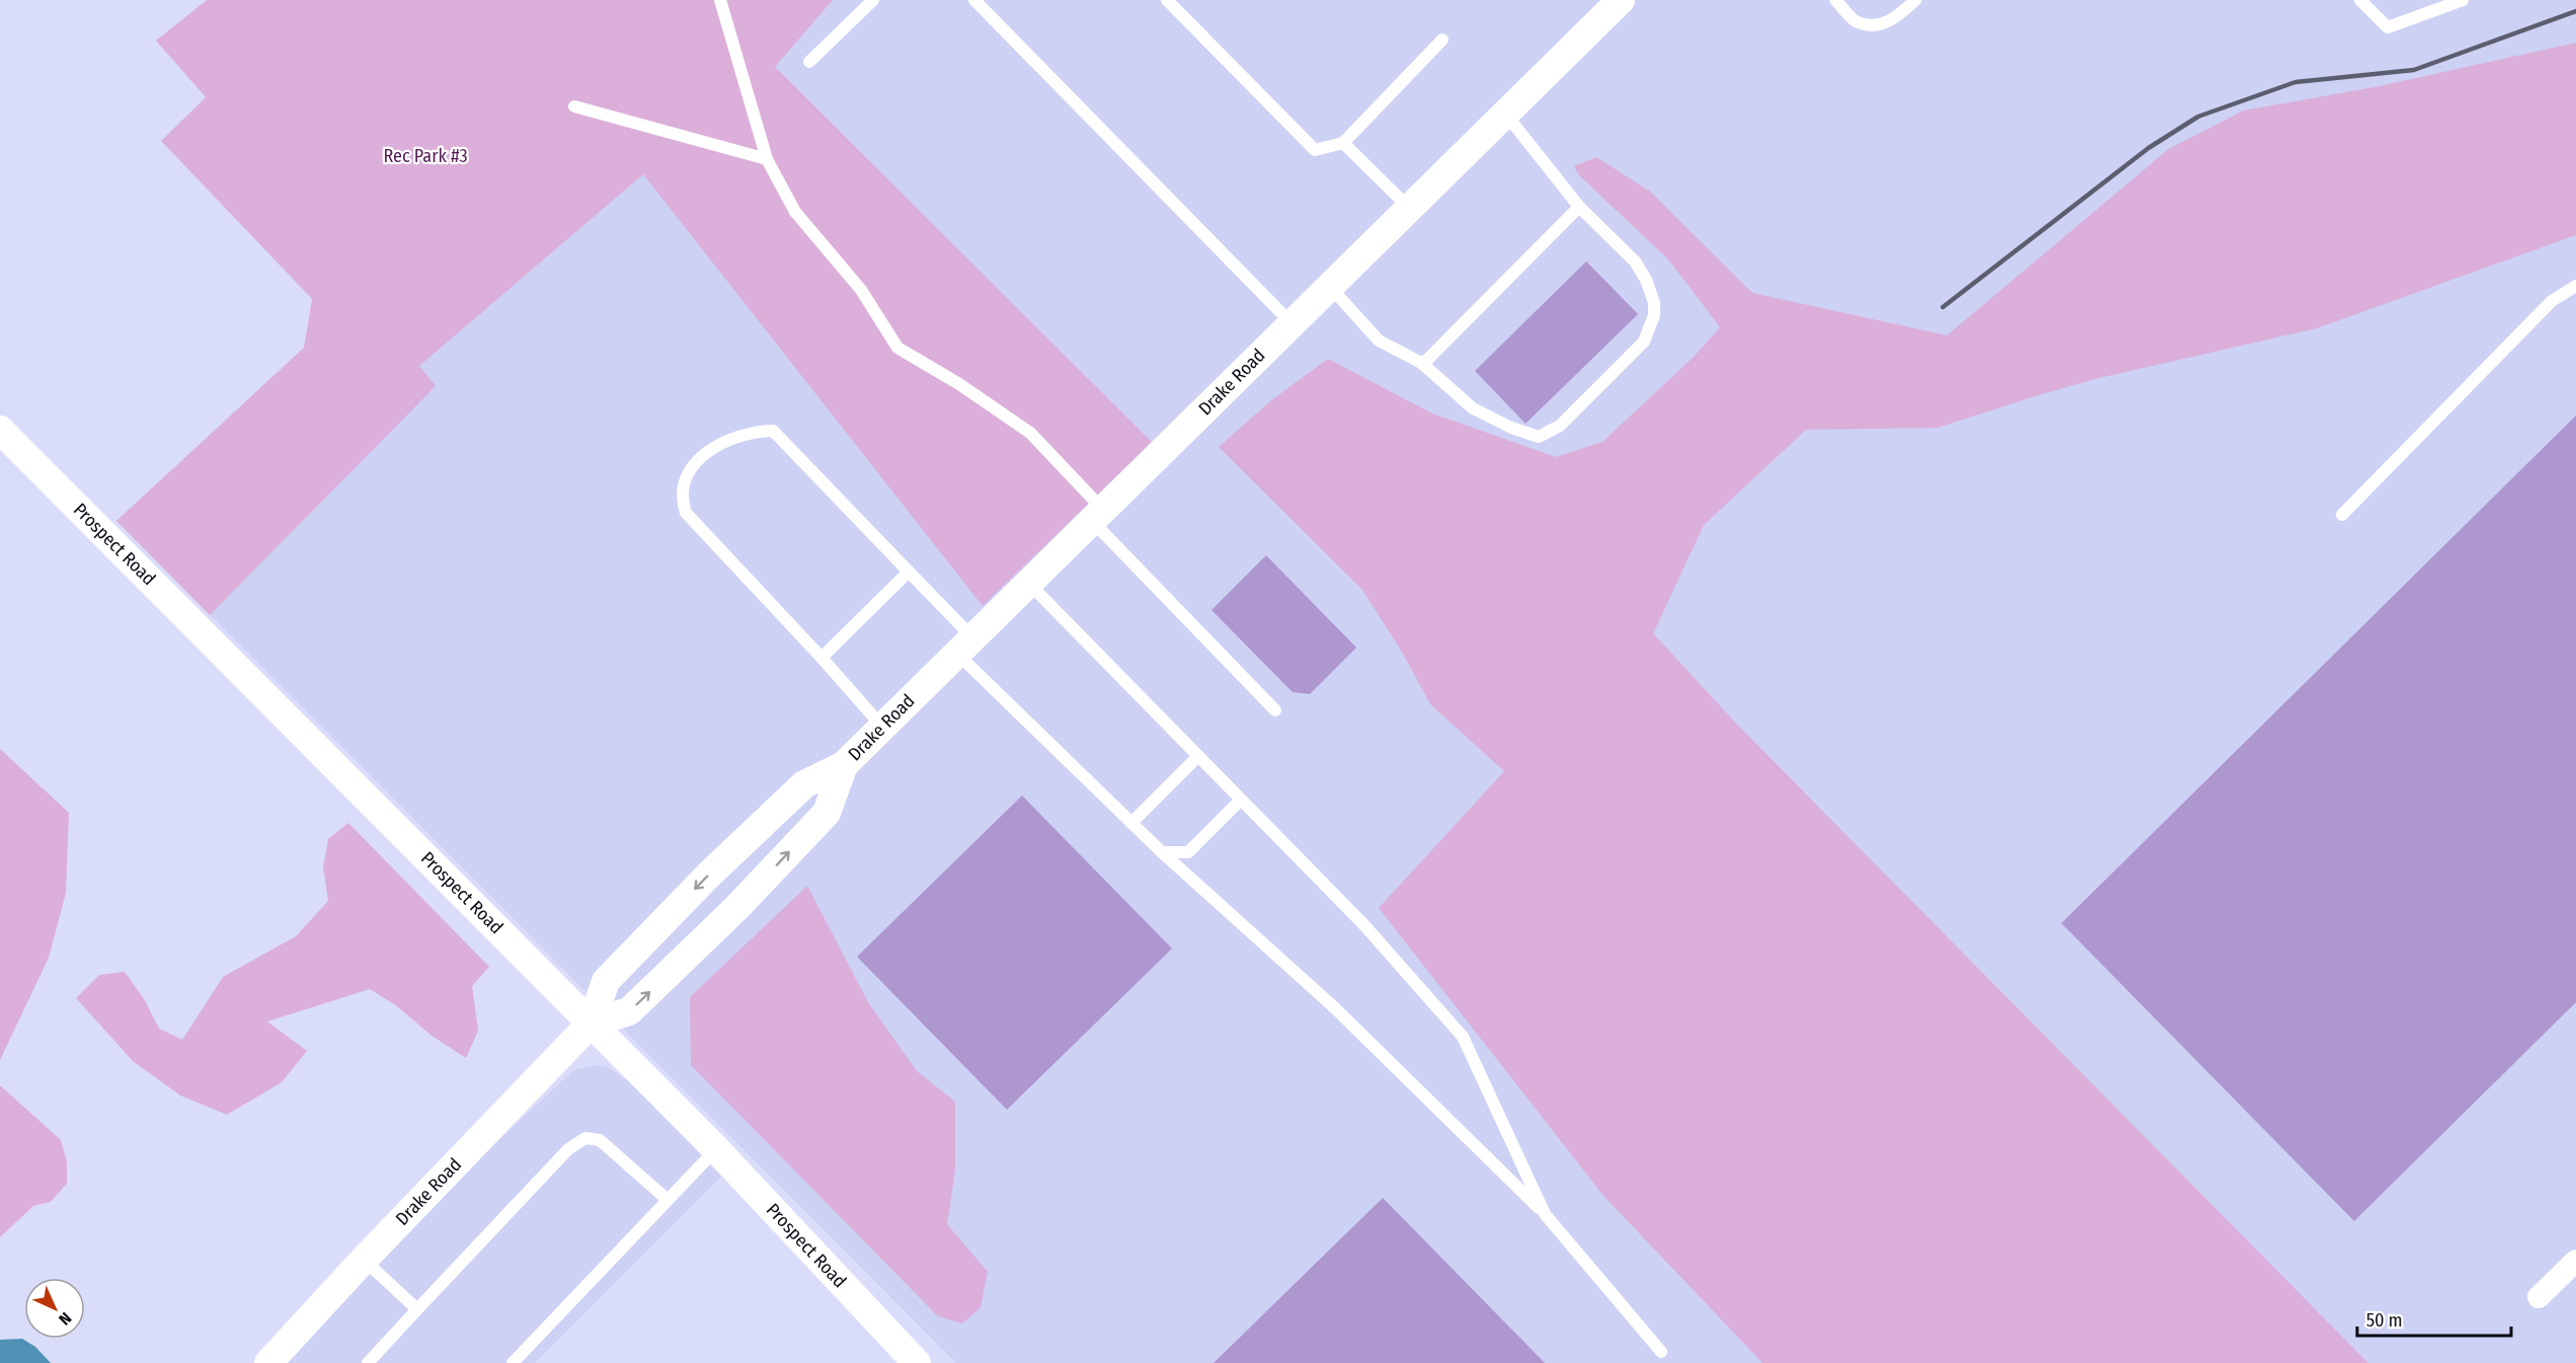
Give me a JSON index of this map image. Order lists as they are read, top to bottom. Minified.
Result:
{"streets":{"street":["Drake Road","Prospect Road"]},"crossings":[["Drake Road","Prospect Road"]],"parks":["Rec Park #3"],"scale_bar":"50 m","north":"bottom right"}
